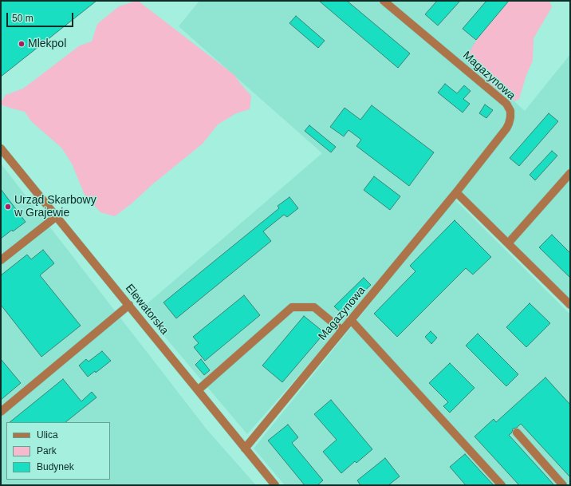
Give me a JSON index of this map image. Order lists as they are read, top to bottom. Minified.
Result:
{"streets":{"street":["Magazynowa","Elewatorska"]},"crossings":[["Magazynowa","Elewatorska"]],"places":["Mlekpol","Urząd Skarbowy w Grajewie"],"legend":["Ulica","Park","Budynek"],"scale_bar":"50 m"}
